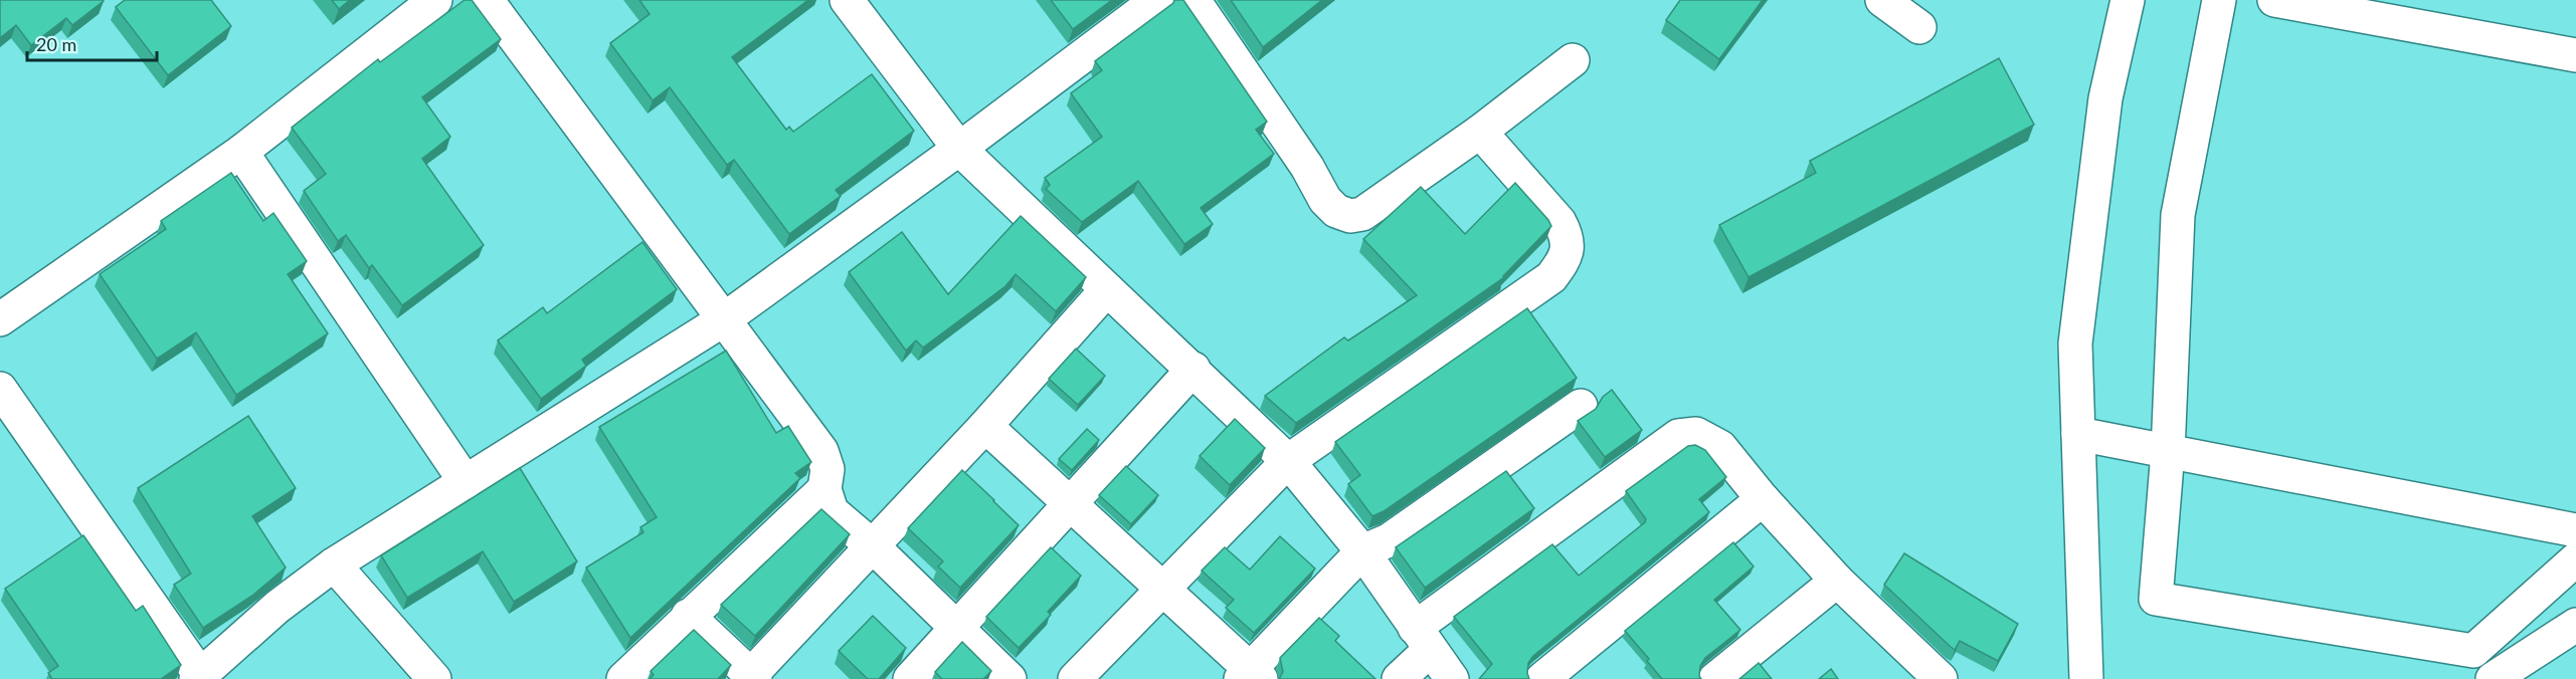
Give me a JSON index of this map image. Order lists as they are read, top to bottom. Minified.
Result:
{"scale_bar":"20 m"}
